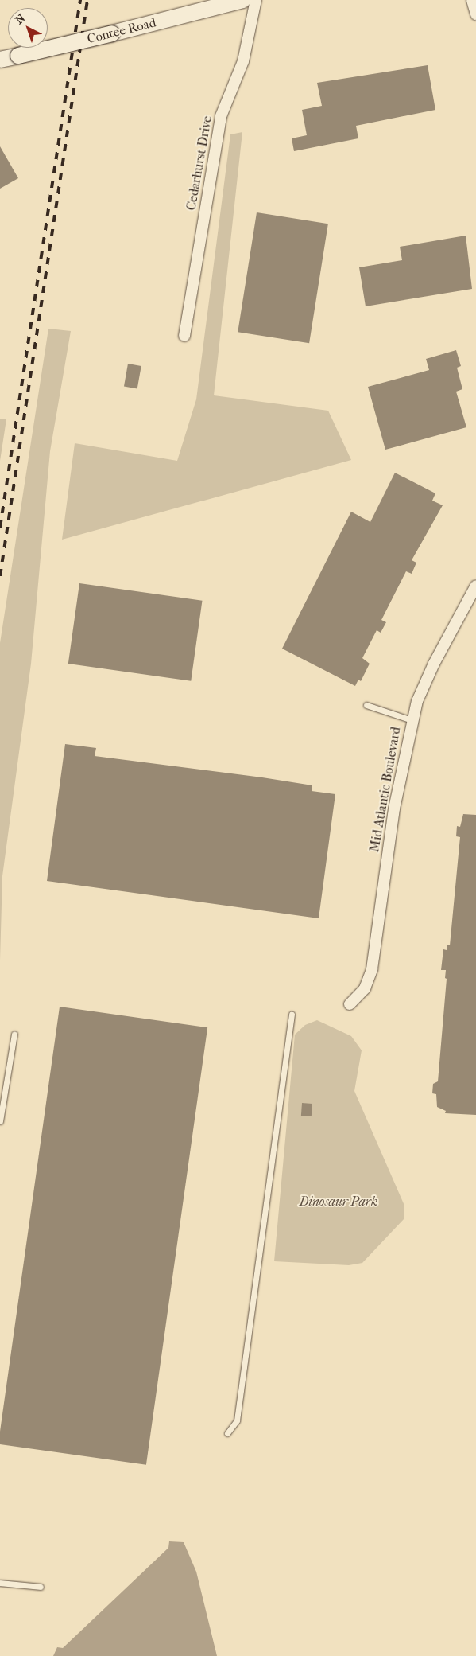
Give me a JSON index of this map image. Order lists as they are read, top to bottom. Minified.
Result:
{"streets":{"street":["Contee Road","Cedarhurst Drive","Mid Atlantic Boulevard"]},"parks":["Dinosaur Park"],"north":"top left"}
